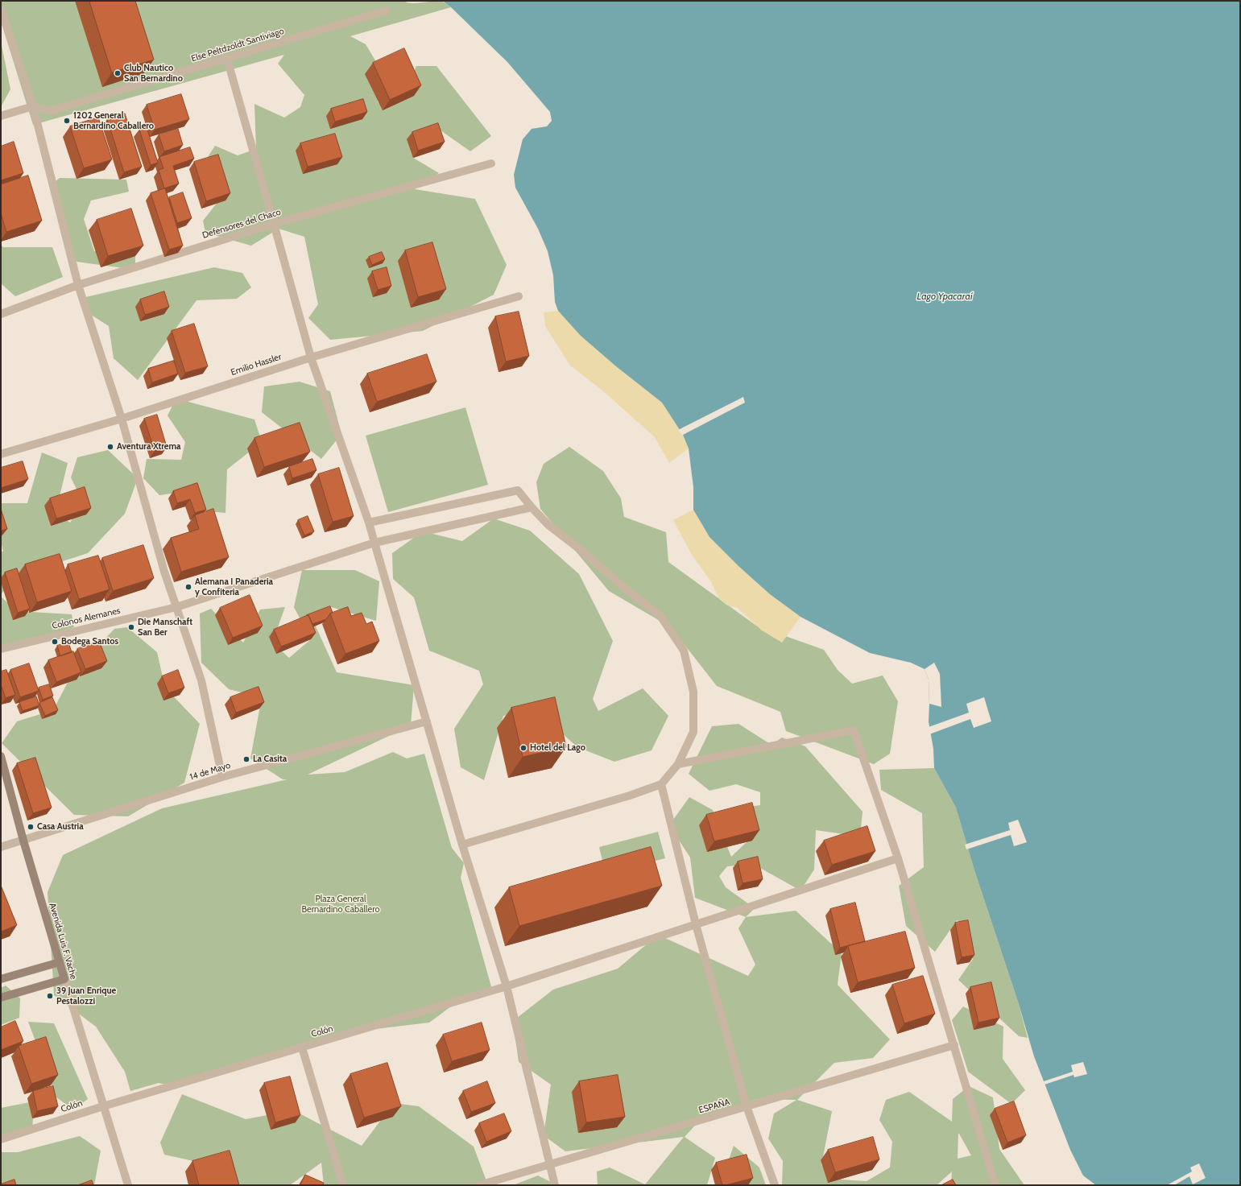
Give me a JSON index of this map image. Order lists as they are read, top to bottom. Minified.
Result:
{"streets":{"street":["Else Peltdzoldt Santiviago","Defensores del Chaco","Emilio Hassler","Colonos Alemanes","14 de Mayo","Avenida Luis F. Vache","Colón","ESPAÑA"]},"crossings":[["14 de Mayo","Avenida Luis F. Vache"],["Avenida Luis F. Vache","Colón"]],"water":["Lago Ypacaraí"],"parks":["Plaza General Bernardino Caballero"],"places":["Club Nautico San Bernardino","1202 General Bernardino Caballero","Aventura Xtrema","Alemana I Panaderia y Confiteria","Die Manschaft San Ber","Bodega Santos","Hotel del Lago","La Casita","Casa Austria","39 Juan Enrique Pestalozzi"]}
